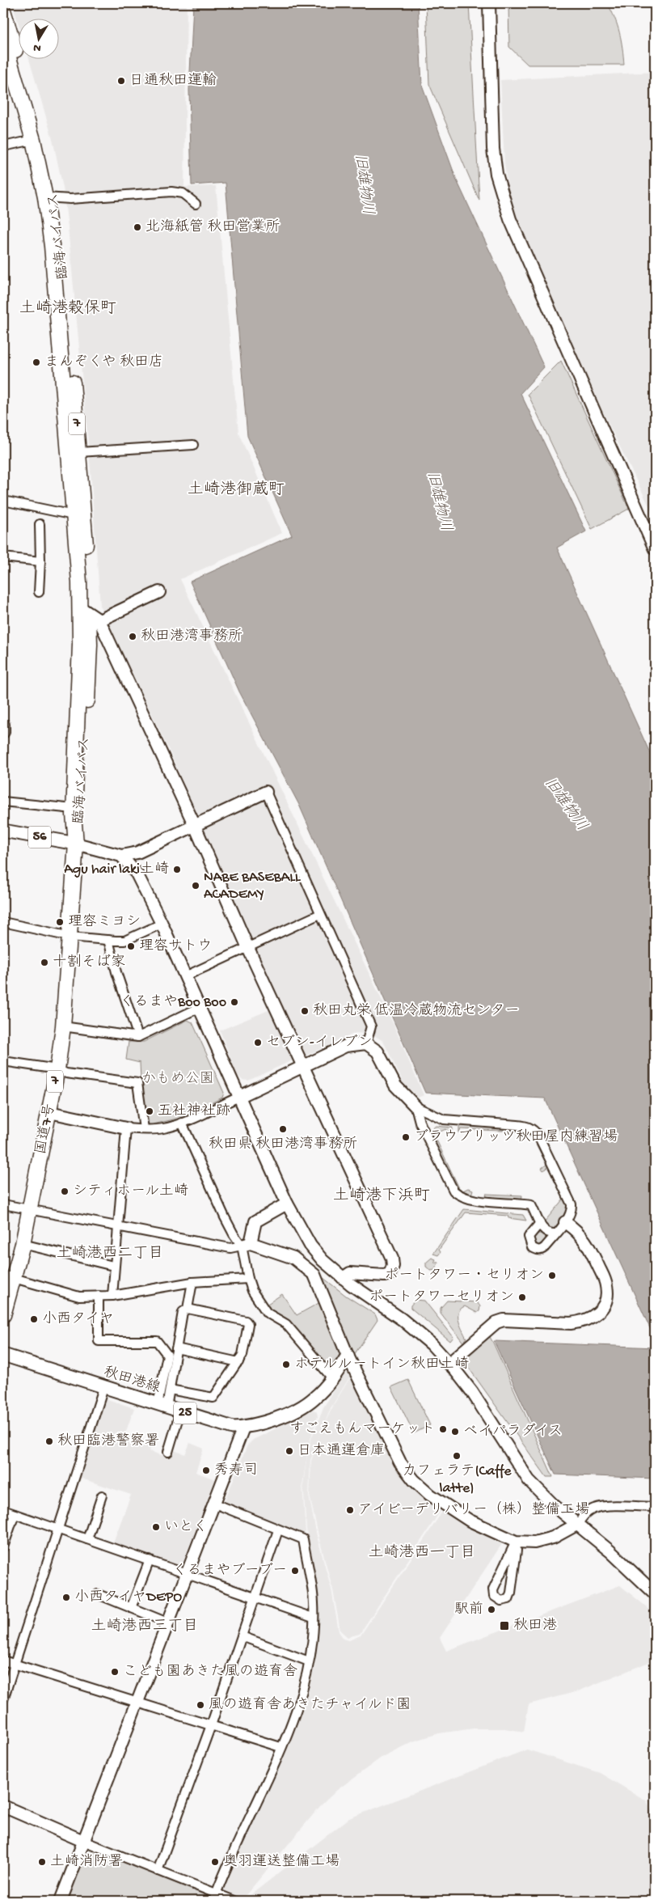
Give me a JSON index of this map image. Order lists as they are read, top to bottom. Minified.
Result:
{"streets":{"highway":["臨海バイパス","7","国道7号"],"main road":["56","秋田港線","25"]},"crossings":[["臨海バイパス","56"],["臨海バイパス","国道7号"],["56","国道7号"]],"districts":["土崎港穀保町","土崎港御蔵町","土崎港下浜町","土崎港西二丁目","土崎港西一丁目","土崎港西三丁目"],"water":["旧雄物川"],"parks":["かもめ公園"],"places":{"other":["日通秋田運輸","北海紙管 秋田営業所","まんぞくや 秋田店","秋田港湾事務所","Agu hair laki土崎","NABE BASEBALL ACADEMY","理容ミヨシ","理容サトウ","十割そば家","くるまやBoo Boo","秋田丸栄 低温冷蔵物流センター","セブン-イレブン","五社神社跡","秋田県 秋田港湾事務所","ブラウブリッツ秋田屋内練習場","シティホール土崎","ポートタワー・セリオン","ポートタワーセリオン","小西タイヤ","ホテルルートイン秋田土崎","すごえもんマーケット","ベイパラダイス","秋田臨港警察署","日本通運倉庫","カフェラテ(Caffe latte)","秀寿司","アイビーデリバリー（株）整備工場","いとく","くるまやブーブー","小西タイヤDEPO","駅前","こども園あきた風の遊育舎","風の遊育舎あきたチャイルド園","土崎消防署","奥羽運送整備工場"],"transit":["秋田港"]},"north":"bottom"}
